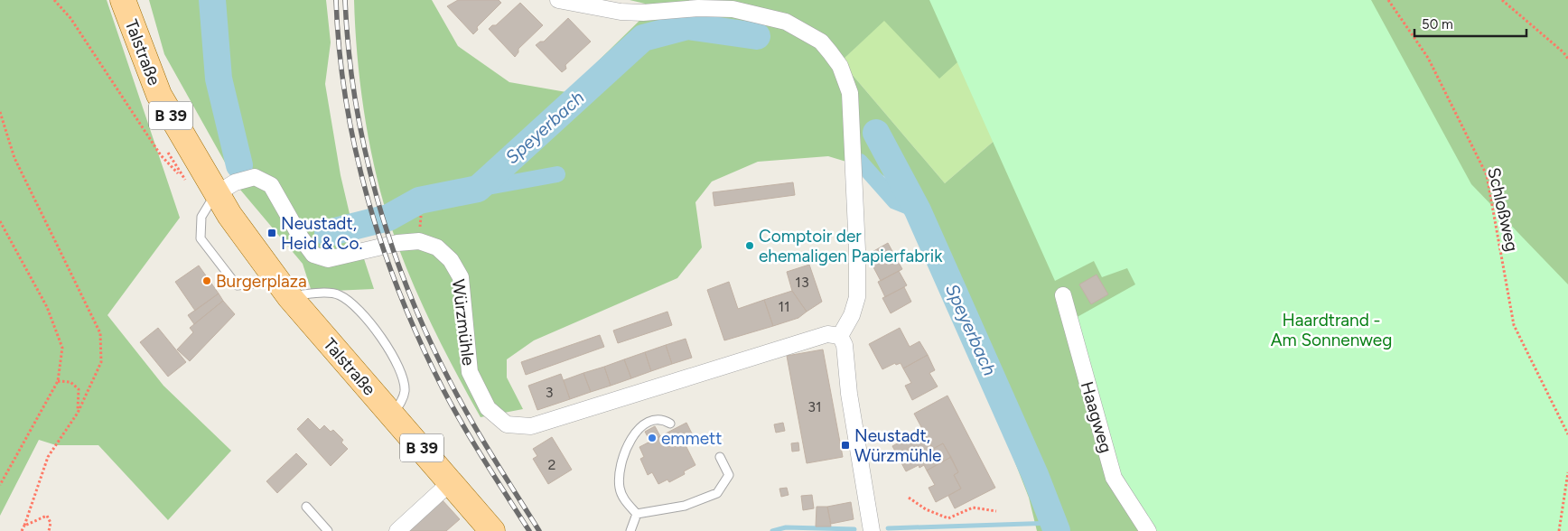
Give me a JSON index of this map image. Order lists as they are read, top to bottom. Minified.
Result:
{"streets":{"main road":["Talstraße","B 39"],"street":["Würzmühle","Haagweg"],"path":["Schloßweg"]},"crossings":[["Talstraße","Würzmühle"]],"water":["Speyerbach"],"parks":["Haardtrand - Am Sonnenweg"],"places":{"transit":["Neustadt, Heid & Co.","Neustadt, Würzmühle"],"other":["Comptoir der ehemaligen Papierfabrik","Burgerplaza","emmett"]},"house_numbers":["13","11","3","31","2"],"scale_bar":"50 m"}
